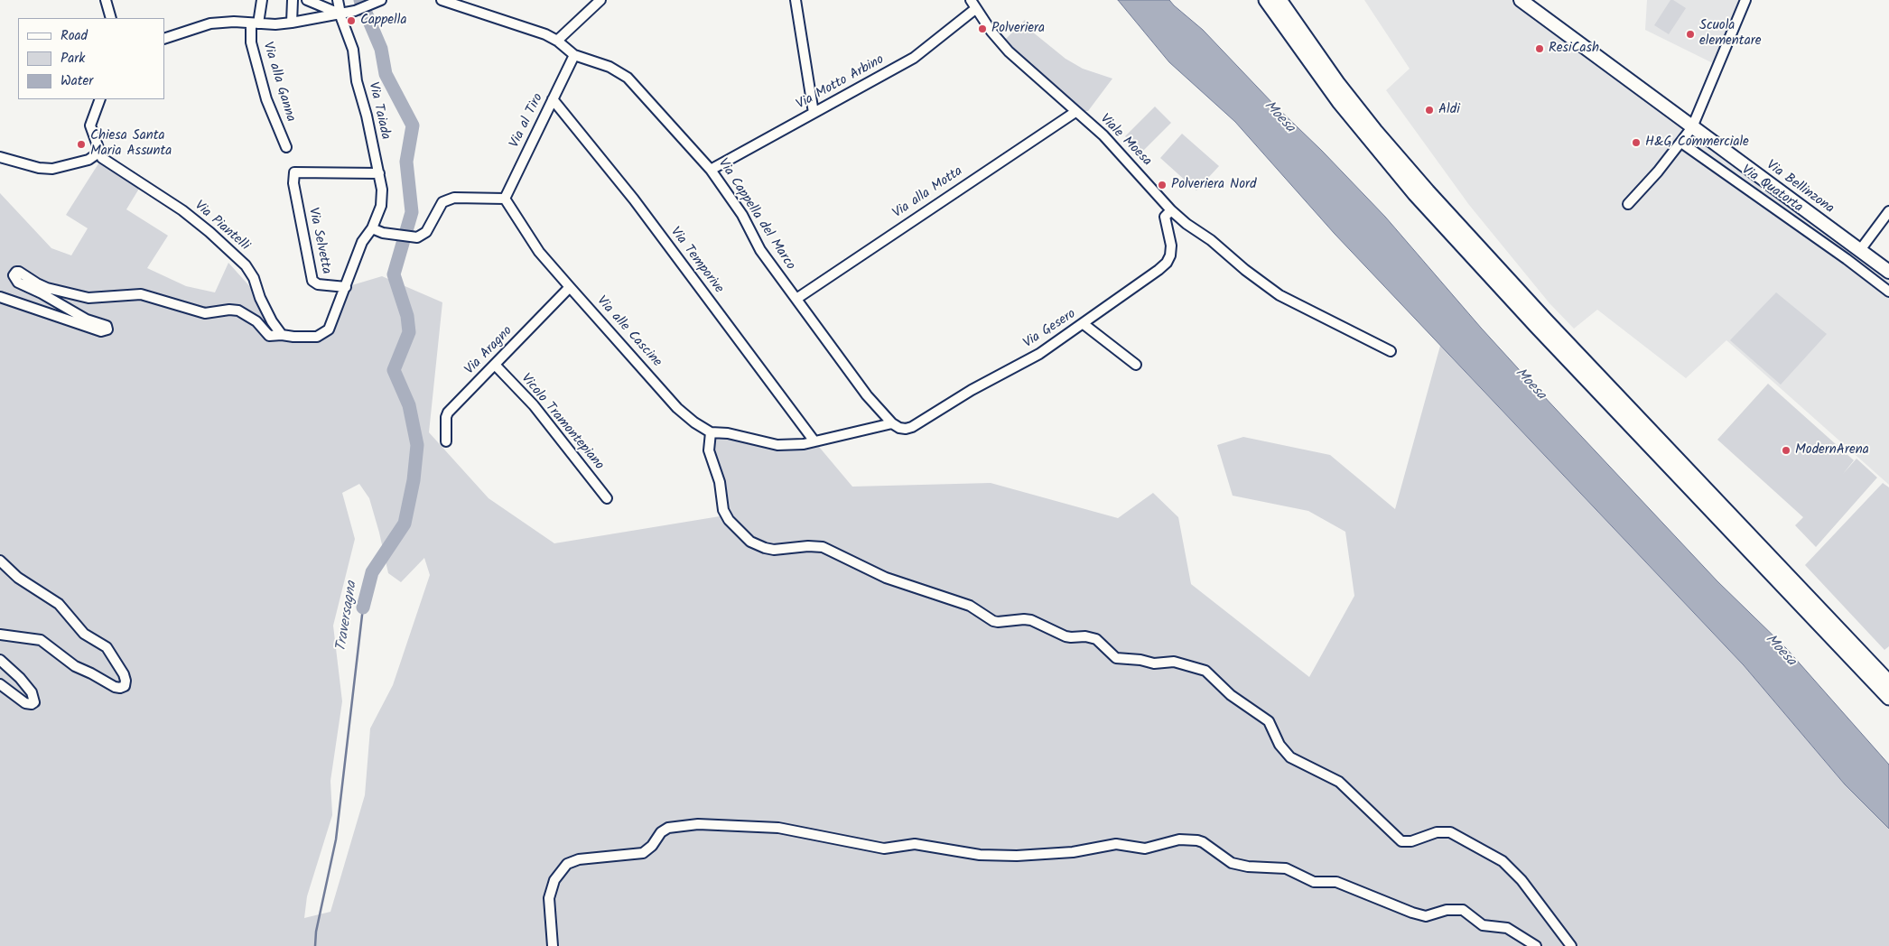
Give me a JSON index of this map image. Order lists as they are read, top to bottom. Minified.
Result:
{"streets":{"main road":["Via Bellinzona"],"street":["Via alla Ganna","Via Motto Arbino","Via Taiada","Via al Tiro","Viale Moesa","Via Quatorta","Via alla Motta","Via Cappella del Marco","Via Piantelli","Via Selvetta","Via Temporive","Via Gesero","Via alle Cascine","Via Aragno","Vicolo Tramontepiano"]},"crossings":[["Via Motto Arbino","Viale Moesa"],["Via Motto Arbino","Via Cappella del Marco"],["Via Taiada","Via Piantelli"],["Via Taiada","Via Selvetta"],["Via al Tiro","Via Cappella del Marco"],["Via al Tiro","Via Temporive"],["Via al Tiro","Via alle Cascine"],["Viale Moesa","Via alla Motta"],["Viale Moesa","Via Gesero"],["Via alla Motta","Via Cappella del Marco"],["Via Cappella del Marco","Via Gesero"],["Via Cappella del Marco","Via alle Cascine"],["Via Temporive","Via alle Cascine"],["Via Gesero","Via alle Cascine"],["Via alle Cascine","Via Aragno"],["Via Aragno","Vicolo Tramontepiano"]],"water":["Moesa","Traversagna"],"places":["Cappella","Polveriera","Scuola elementare","ResiCash","Aldi","H&G Commerciale","Chiesa Santa Maria Assunta","Polveriera Nord","ModernArena"],"legend":["Road","Park","Water"]}
